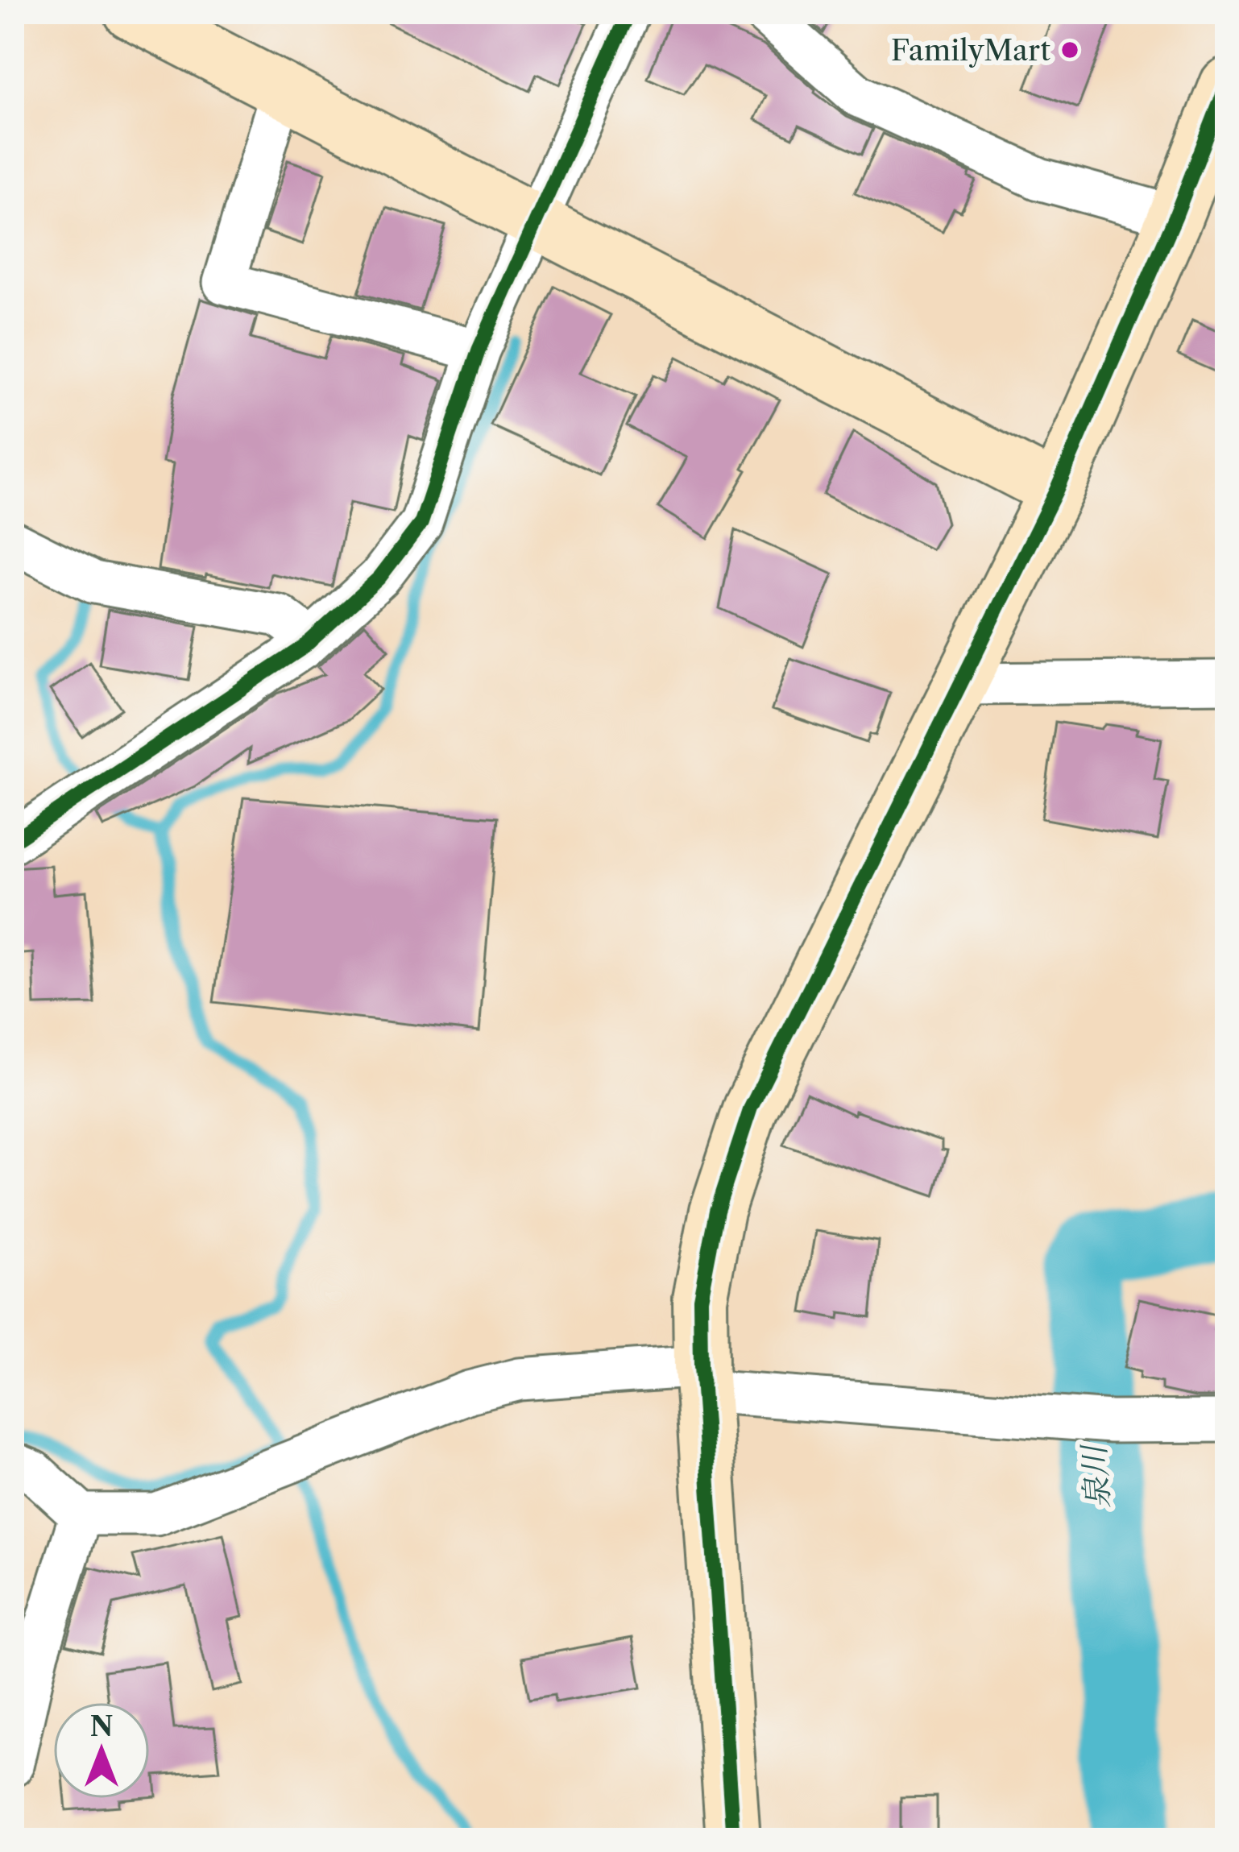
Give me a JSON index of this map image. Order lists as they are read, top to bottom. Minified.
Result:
{"water":["泉川"],"places":["FamilyMart"],"north":"top"}
